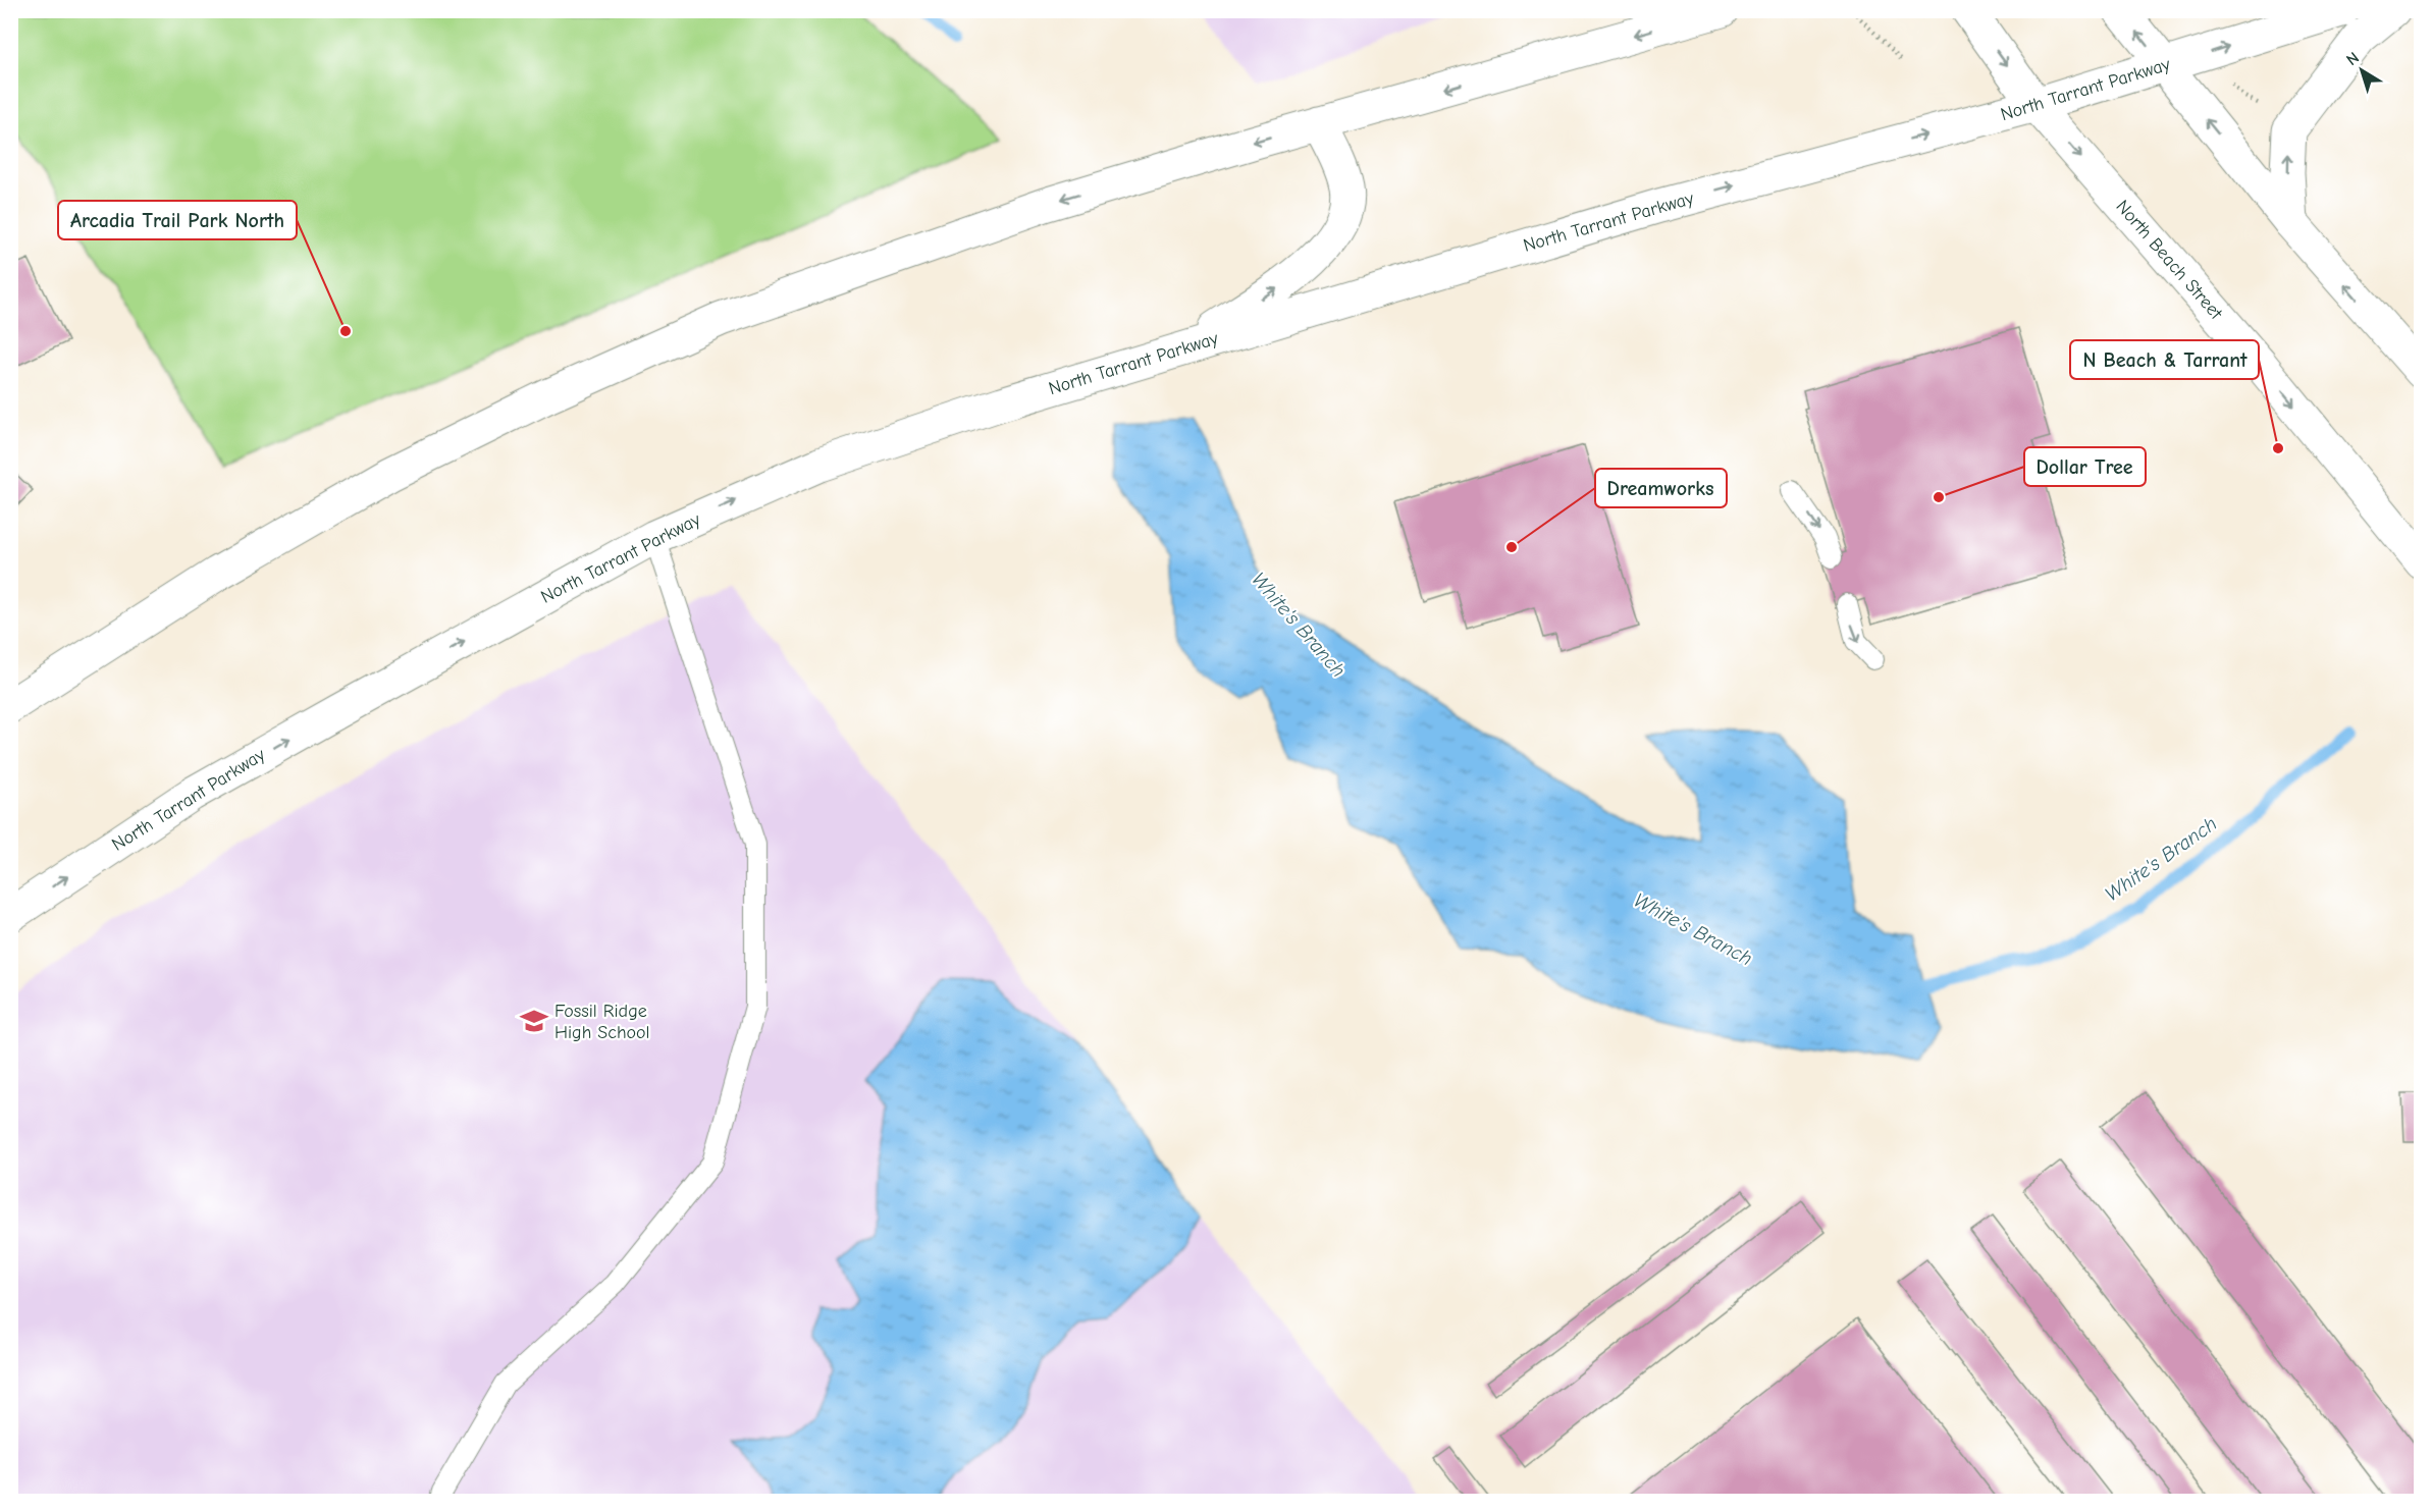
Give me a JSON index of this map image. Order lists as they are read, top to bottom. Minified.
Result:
{"streets":{"main road":["North Tarrant Parkway","North Beach Street"]},"crossings":[["North Tarrant Parkway","North Beach Street"]],"water":["White's Branch"],"places":{"other":["Arcadia Trail Park North","N Beach & Tarrant","Dollar Tree","Dreamworks"],"school or university":["Fossil Ridge High School"]},"north":"top left"}
